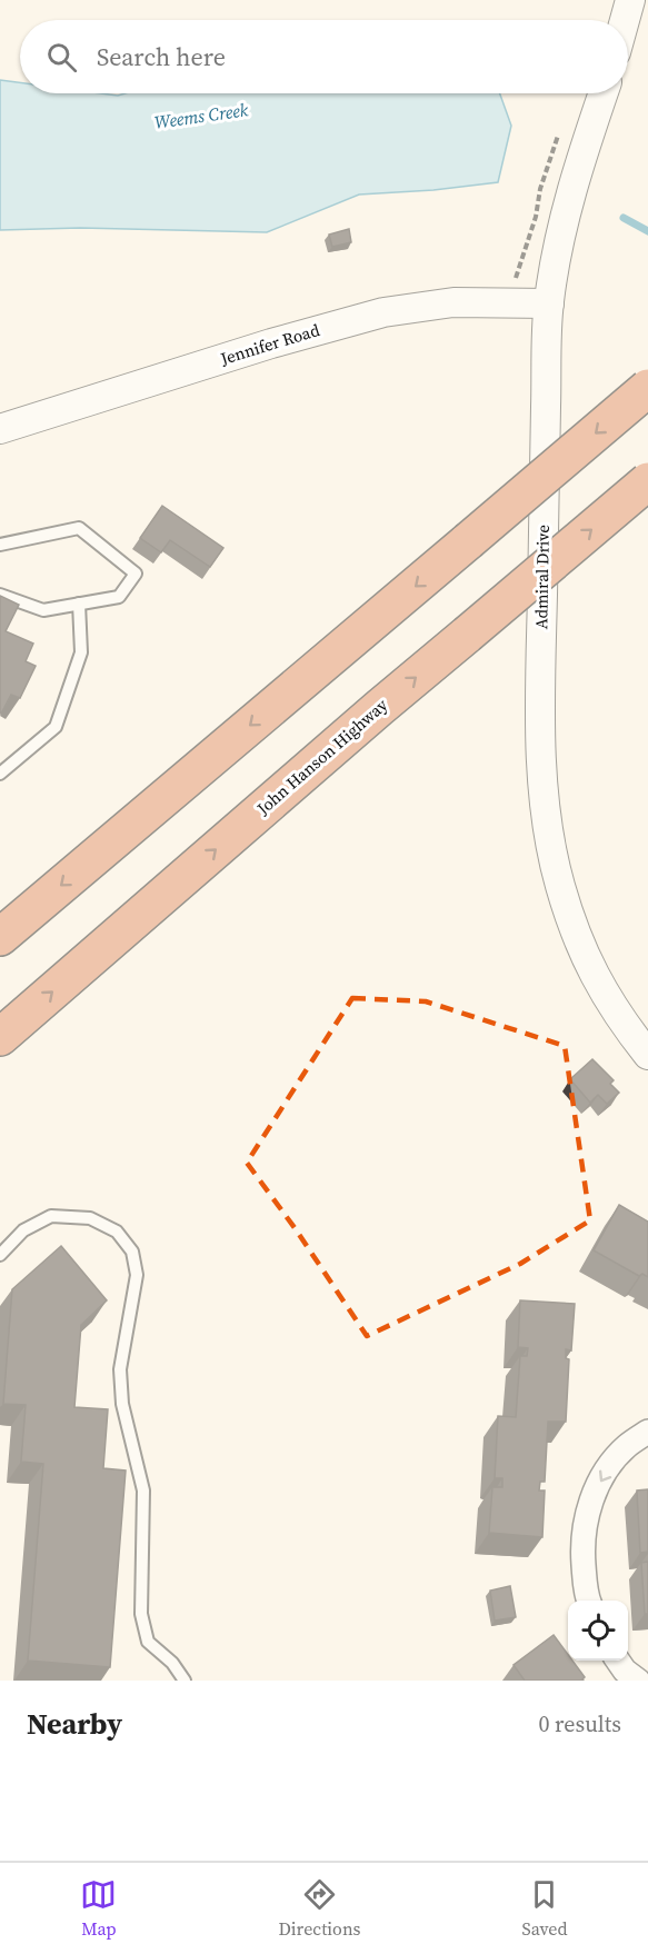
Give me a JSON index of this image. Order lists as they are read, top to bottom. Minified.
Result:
{"streets":{"highway":["John Hanson Highway"],"street":["Jennifer Road","Admiral Drive"]},"crossings":[["Jennifer Road","Admiral Drive"]],"water":["Weems Creek"],"page":{"search":"Search here","heading":["Nearby","0 results"],"nav":["Map","Directions","Saved"]}}
